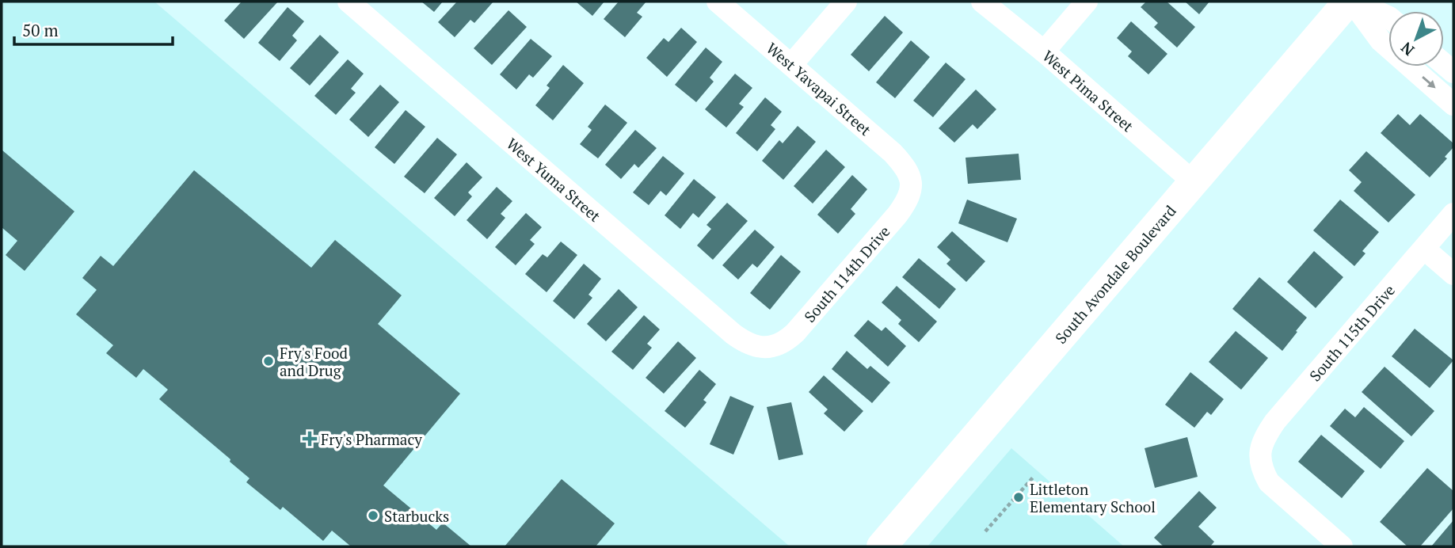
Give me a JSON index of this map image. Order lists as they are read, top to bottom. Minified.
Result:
{"streets":{"main road":["South Avondale Boulevard"],"street":["West Yavapai Street","West Pima Street","West Yuma Street","South 114th Drive","South 115th Drive"]},"crossings":[["West Yavapai Street","South 114th Drive"],["West Pima Street","South Avondale Boulevard"],["West Yuma Street","South 114th Drive"]],"places":{"other":["Fry's Food and Drug","Littleton Elementary School","Starbucks"],"health":["Fry's Pharmacy"]},"scale_bar":"50 m","north":"bottom left"}
